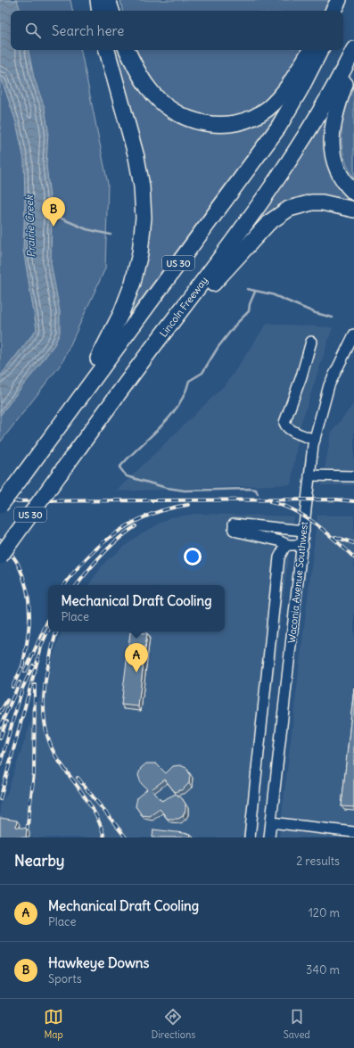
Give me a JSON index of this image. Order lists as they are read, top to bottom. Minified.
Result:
{"streets":{"highway":["US 30","Lincoln Freeway"],"street":["Waconia Avenue Southwest"]},"water":["Prairie Creek"],"page":{"search":"Search here","pins":["B","A"],"popup":["Mechanical Draft Cooling","Place"],"heading":["Nearby","2 results"],"list":[{"mark":"A","name":"Mechanical Draft Cooling","note":"Place","value":"120 m"},{"mark":"B","name":"Hawkeye Downs","note":"Sports","value":"340 m"}],"nav":["Map","Directions","Saved"]}}
